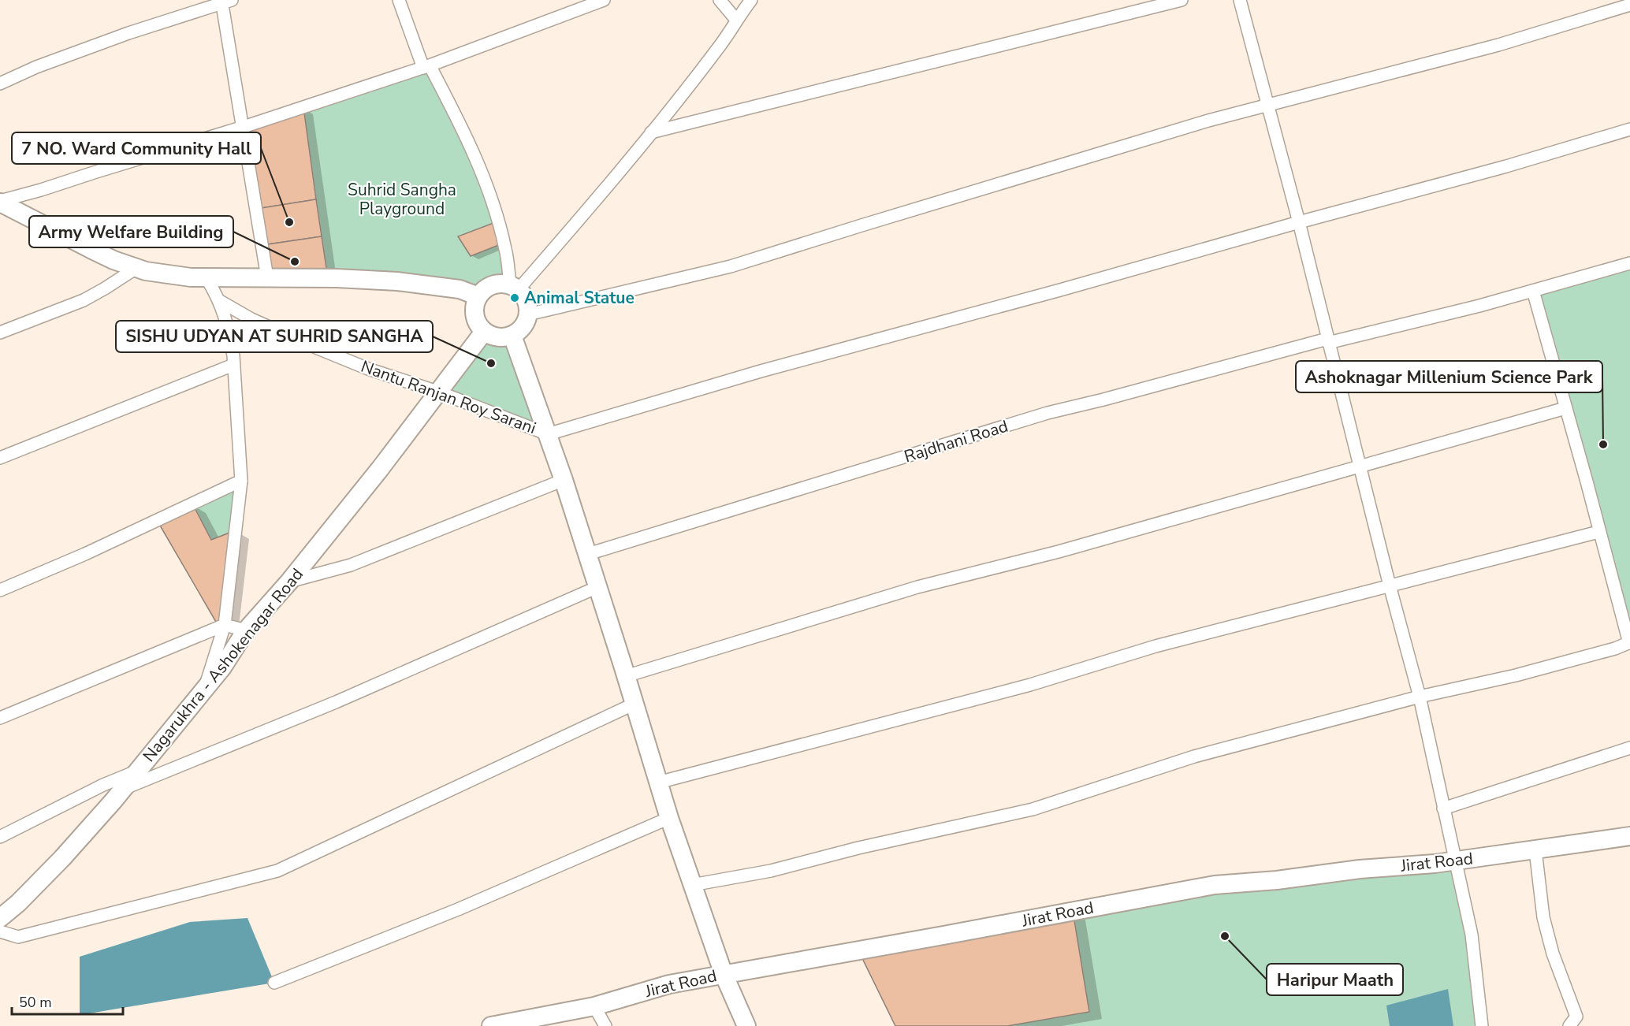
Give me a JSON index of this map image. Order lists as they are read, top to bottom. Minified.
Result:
{"streets":{"main road":["Nagarukhra - Ashokenagar Road","Jirat Road"],"street":["Nantu Ranjan Roy Sarani","Rajdhani Road"]},"crossings":[["Nantu Ranjan Roy Sarani","Nagarukhra - Ashokenagar Road"]],"parks":["Suhrid Sangha Playground"],"places":["7 NO. Ward Community Hall","Army Welfare Building","Animal Statue","SISHU UDYAN AT SUHRID SANGHA","Ashoknagar Millenium Science Park","Haripur Maath"],"scale_bar":"50 m"}
